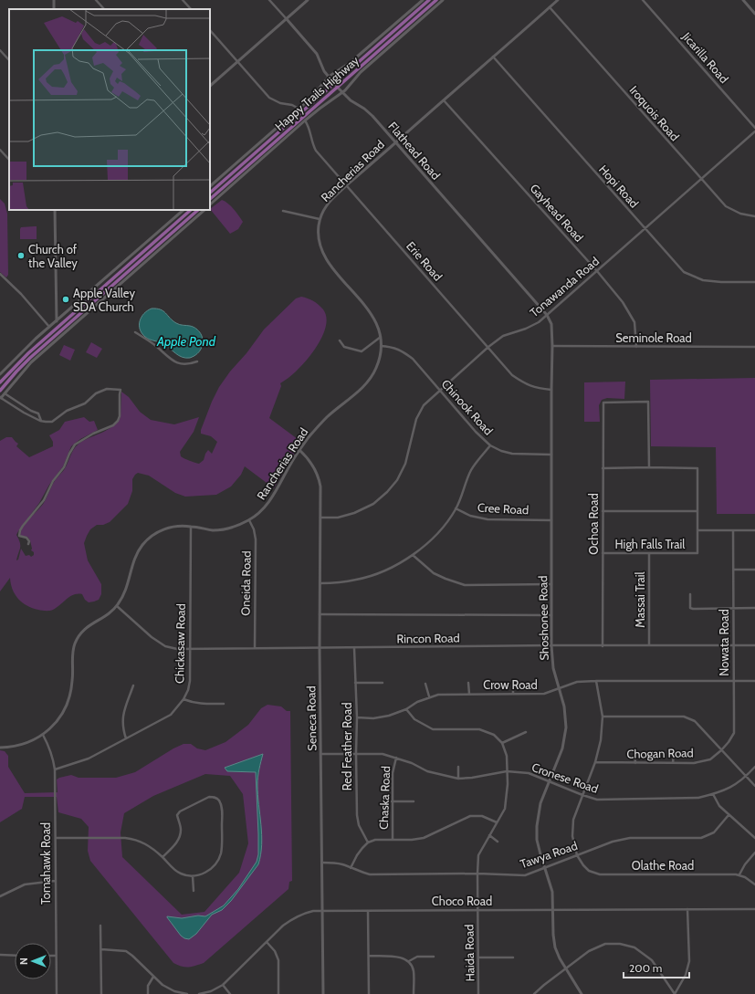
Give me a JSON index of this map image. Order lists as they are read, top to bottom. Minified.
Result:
{"streets":{"main road":["Happy Trails Highway"],"street":["Jicarilla Road","Iroquois Road","Flathead Road","Rancherias Road","Hopi Road","Gayhead Road","Erie Road","Tonawanda Road","Seminole Road","Chinook Road","Cree Road","Ochoa Road","High Falls Trail","Oneida Road","Massai Trail","Shoshonee Road","Rincon Road","Nowata Road","Chickasaw Road","Crow Road","Seneca Road","Red Feather Road","Chogan Road","Cronese Road","Chaska Road","Tawya Road","Tomahawk Road","Olathe Road","Choco Road","Haida Road"]},"crossings":[["Happy Trails Highway","Flathead Road"],["Iroquois Road","Rancherias Road"],["Iroquois Road","Tonawanda Road"],["Flathead Road","Rancherias Road"],["Flathead Road","Tonawanda Road"],["Flathead Road","Shoshonee Road"],["Rancherias Road","Hopi Road"],["Rancherias Road","Gayhead Road"],["Rancherias Road","Erie Road"],["Rancherias Road","Chinook Road"],["Rancherias Road","Oneida Road"],["Rancherias Road","Rincon Road"],["Rancherias Road","Chickasaw Road"],["Rancherias Road","Seneca Road"],["Rancherias Road","Tomahawk Road"],["Hopi Road","Tonawanda Road"],["Gayhead Road","Tonawanda Road"],["Gayhead Road","Seminole Road"],["Erie Road","Tonawanda Road"],["Erie Road","Shoshonee Road"],["Tonawanda Road","Chinook Road"],["Tonawanda Road","Shoshonee Road"],["Tonawanda Road","Seneca Road"],["Seminole Road","Shoshonee Road"],["Chinook Road","Shoshonee Road"],["Cree Road","Shoshonee Road"],["Ochoa Road","High Falls Trail"],["Ochoa Road","Rincon Road"],["High Falls Trail","Massai Trail"],["Oneida Road","Rincon Road"],["Massai Trail","Rincon Road"],["Shoshonee Road","Rincon Road"],["Shoshonee Road","Crow Road"],["Shoshonee Road","Cronese Road"],["Shoshonee Road","Tawya Road"],["Shoshonee Road","Choco Road"],["Rincon Road","Nowata Road"],["Rincon Road","Chickasaw Road"],["Rincon Road","Seneca Road"],["Rincon Road","Red Feather Road"],["Nowata Road","Crow Road"],["Nowata Road","Chogan Road"],["Chickasaw Road","Tomahawk Road"],["Crow Road","Red Feather Road"],["Seneca Road","Cronese Road"],["Seneca Road","Tawya Road"],["Seneca Road","Choco Road"],["Red Feather Road","Cronese Road"],["Cronese Road","Chaska Road"],["Cronese Road","Haida Road"],["Tawya Road","Olathe Road"],["Tawya Road","Haida Road"],["Choco Road","Haida Road"]],"water":["Apple Pond"],"places":["Church of the Valley","Apple Valley SDA Church"],"scale_bar":"200 m","north":"left"}
